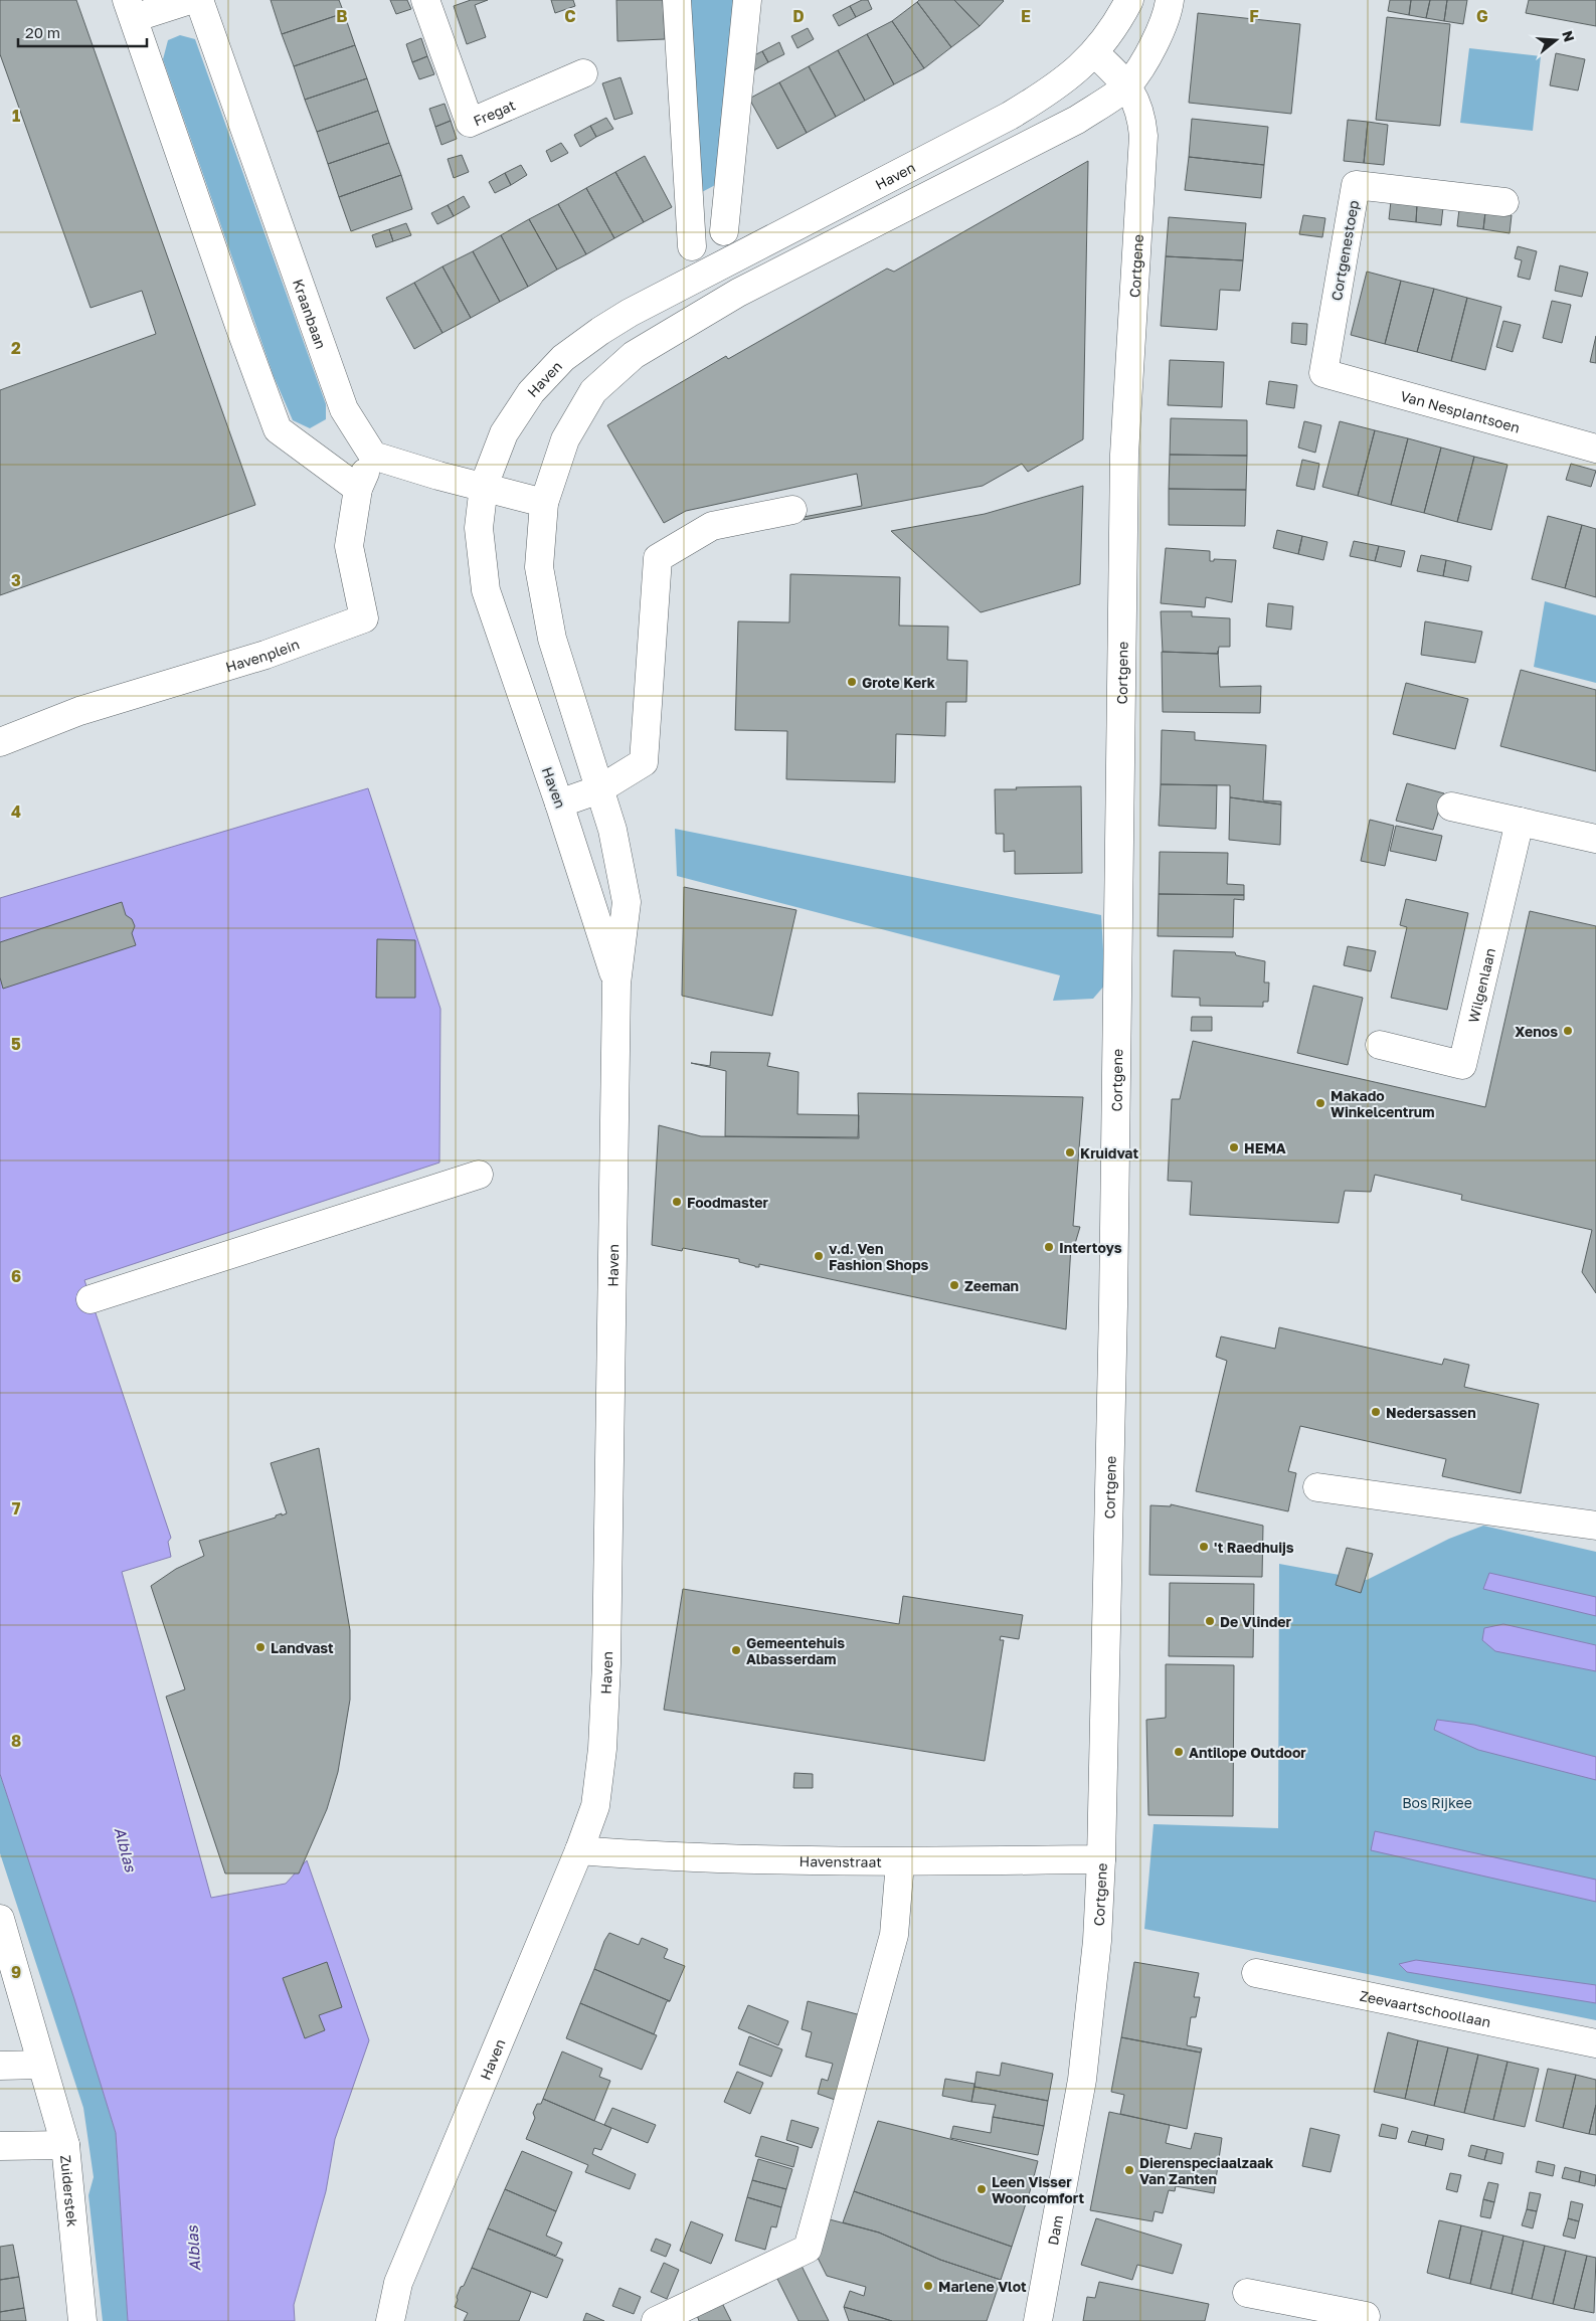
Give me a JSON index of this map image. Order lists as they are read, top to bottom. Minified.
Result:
{"streets":{"street":["Fregat","Haven","Cortgenestoep","Cortgene","Kraanbaan","Van Nesplantsoen","Havenplein","Wilgenlaan","Havenstraat","Zeevaartschoollaan","Zuiderstek","Dam"]},"crossings":[["Haven","Cortgene"],["Haven","Havenstraat"],["Cortgenestoep","Van Nesplantsoen"],["Cortgene","Havenstraat"],["Cortgene","Dam"],["Kraanbaan","Havenplein"]],"water":["Alblas"],"parks":["Bos Rijkee"],"places":["Grote Kerk","Xenos","Makado Winkelcentrum","HEMA","Kruidvat","Foodmaster","Intertoys","v.d. Ven Fashion Shops","Zeeman","Nedersassen","'t Raedhuijs","De Vlinder","Landvast","Gemeentehuis Albasserdam","Antilope Outdoor","Dierenspeciaalzaak Van Zanten","Leen Visser Wooncomfort","Marlene Vlot"],"scale_bar":"20 m","north":"right","grid":{"columns":["B","C","D","E","F","G"],"rows":["1","2","3","4","5","6","7","8","9"]}}
